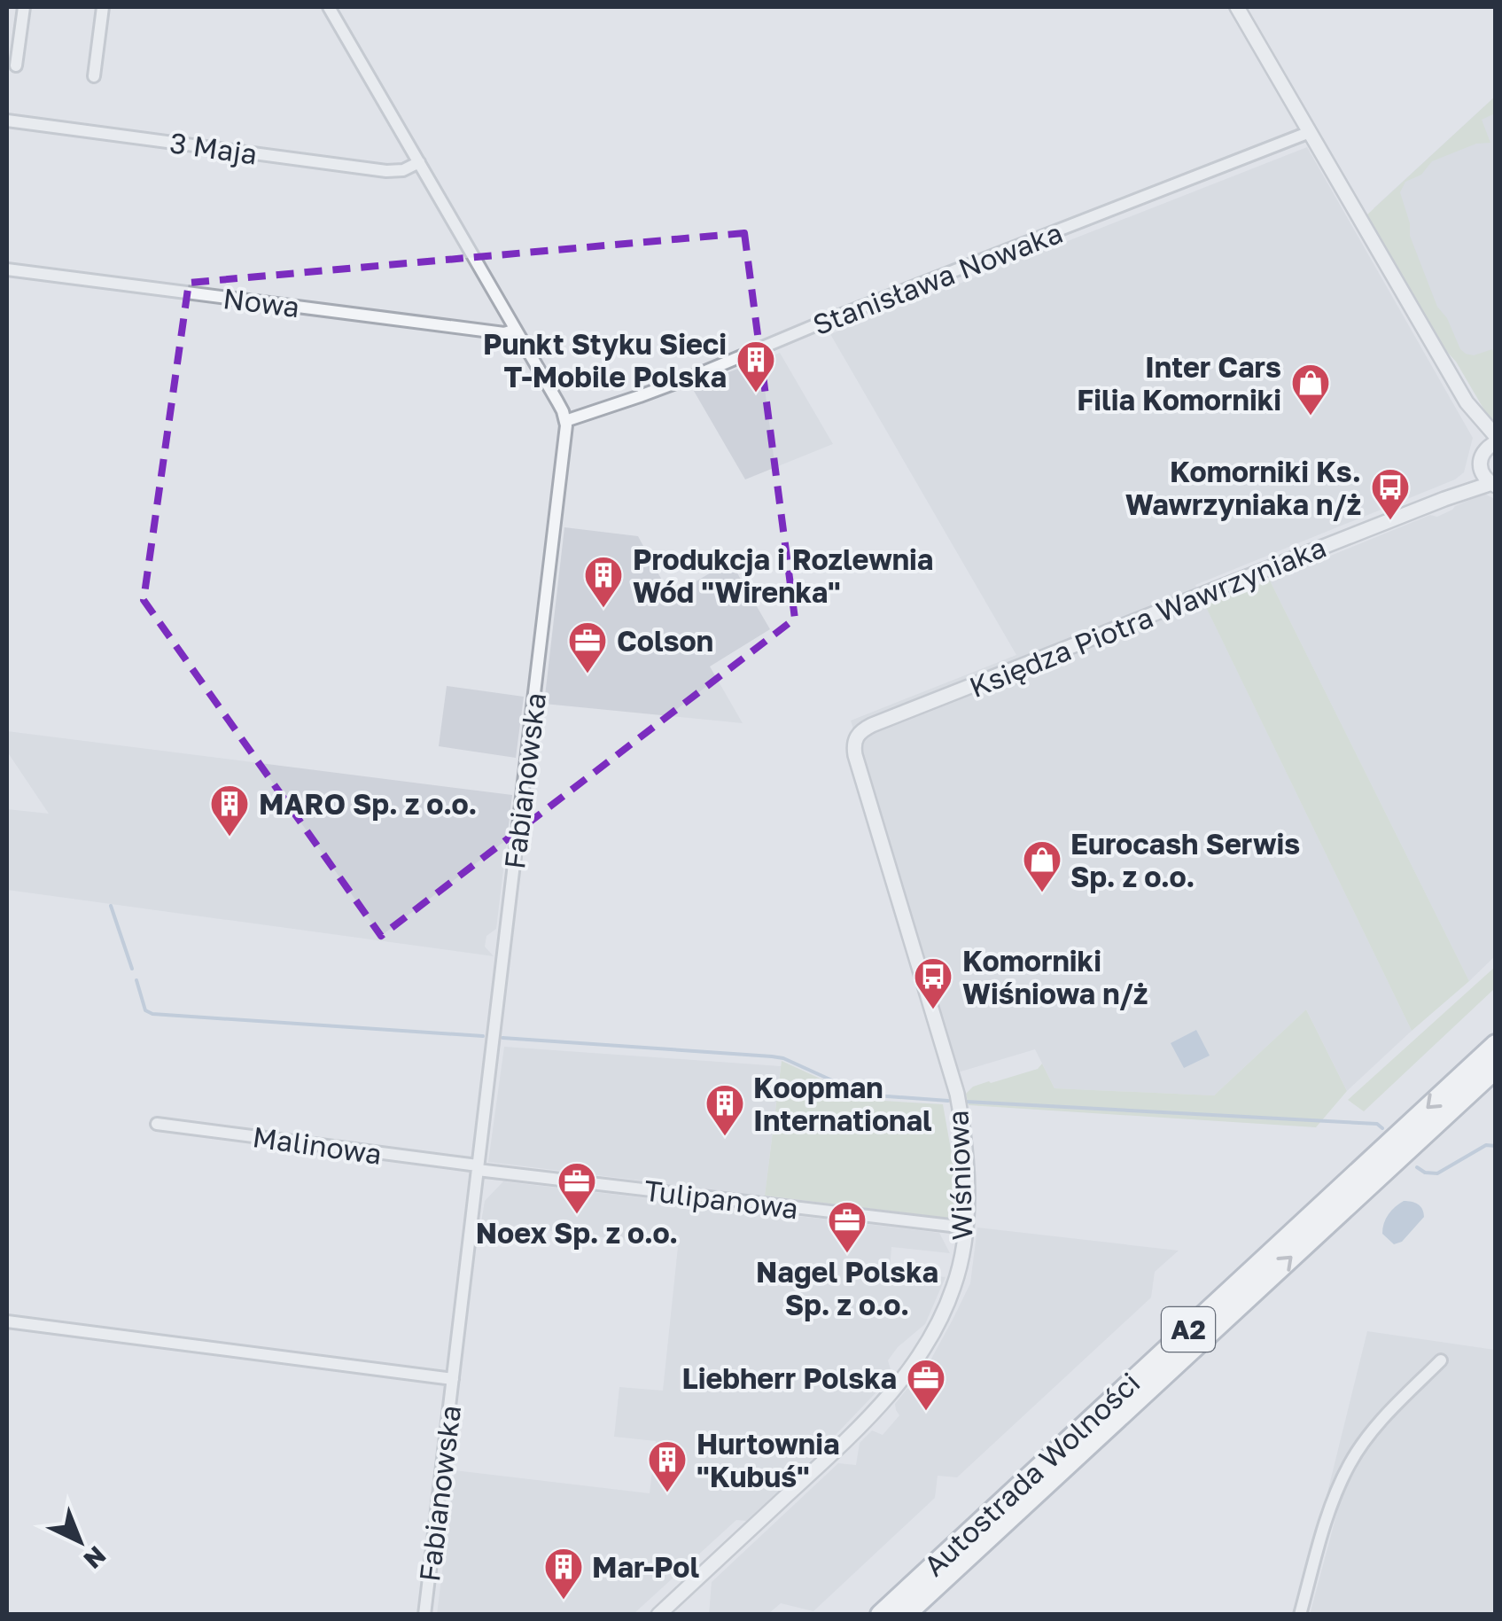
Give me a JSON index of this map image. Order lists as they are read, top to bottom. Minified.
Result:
{"streets":{"highway":["A2","Autostrada Wolności"],"street":["3 Maja","Stanisława Nowaka","Nowa","Księdza Piotra Wawrzyniaka","Fabianowska","Malinowa","Wiśniowa","Tulipanowa"]},"crossings":[["Stanisława Nowaka","Fabianowska"],["Księdza Piotra Wawrzyniaka","Wiśniowa"],["Fabianowska","Malinowa"],["Fabianowska","Tulipanowa"],["Malinowa","Tulipanowa"],["Wiśniowa","Tulipanowa"]],"places":{"building":["Punkt Styku Sieci T-Mobile Polska","Produkcja i Rozlewnia Wód \"Wirenka\"","MARO Sp. z o.o.","Koopman International","Hurtownia \"Kubuś\"","Mar-Pol"],"shop":["Inter Cars Filia Komorniki","Eurocash Serwis Sp. z o.o."],"bus stop":["Komorniki Ks. Wawrzyniaka n/ż","Komorniki Wiśniowa n/ż"],"office":["Colson","Noex Sp. z o.o.","Nagel Polska Sp. z o.o.","Liebherr Polska"]},"north":"bottom right"}
